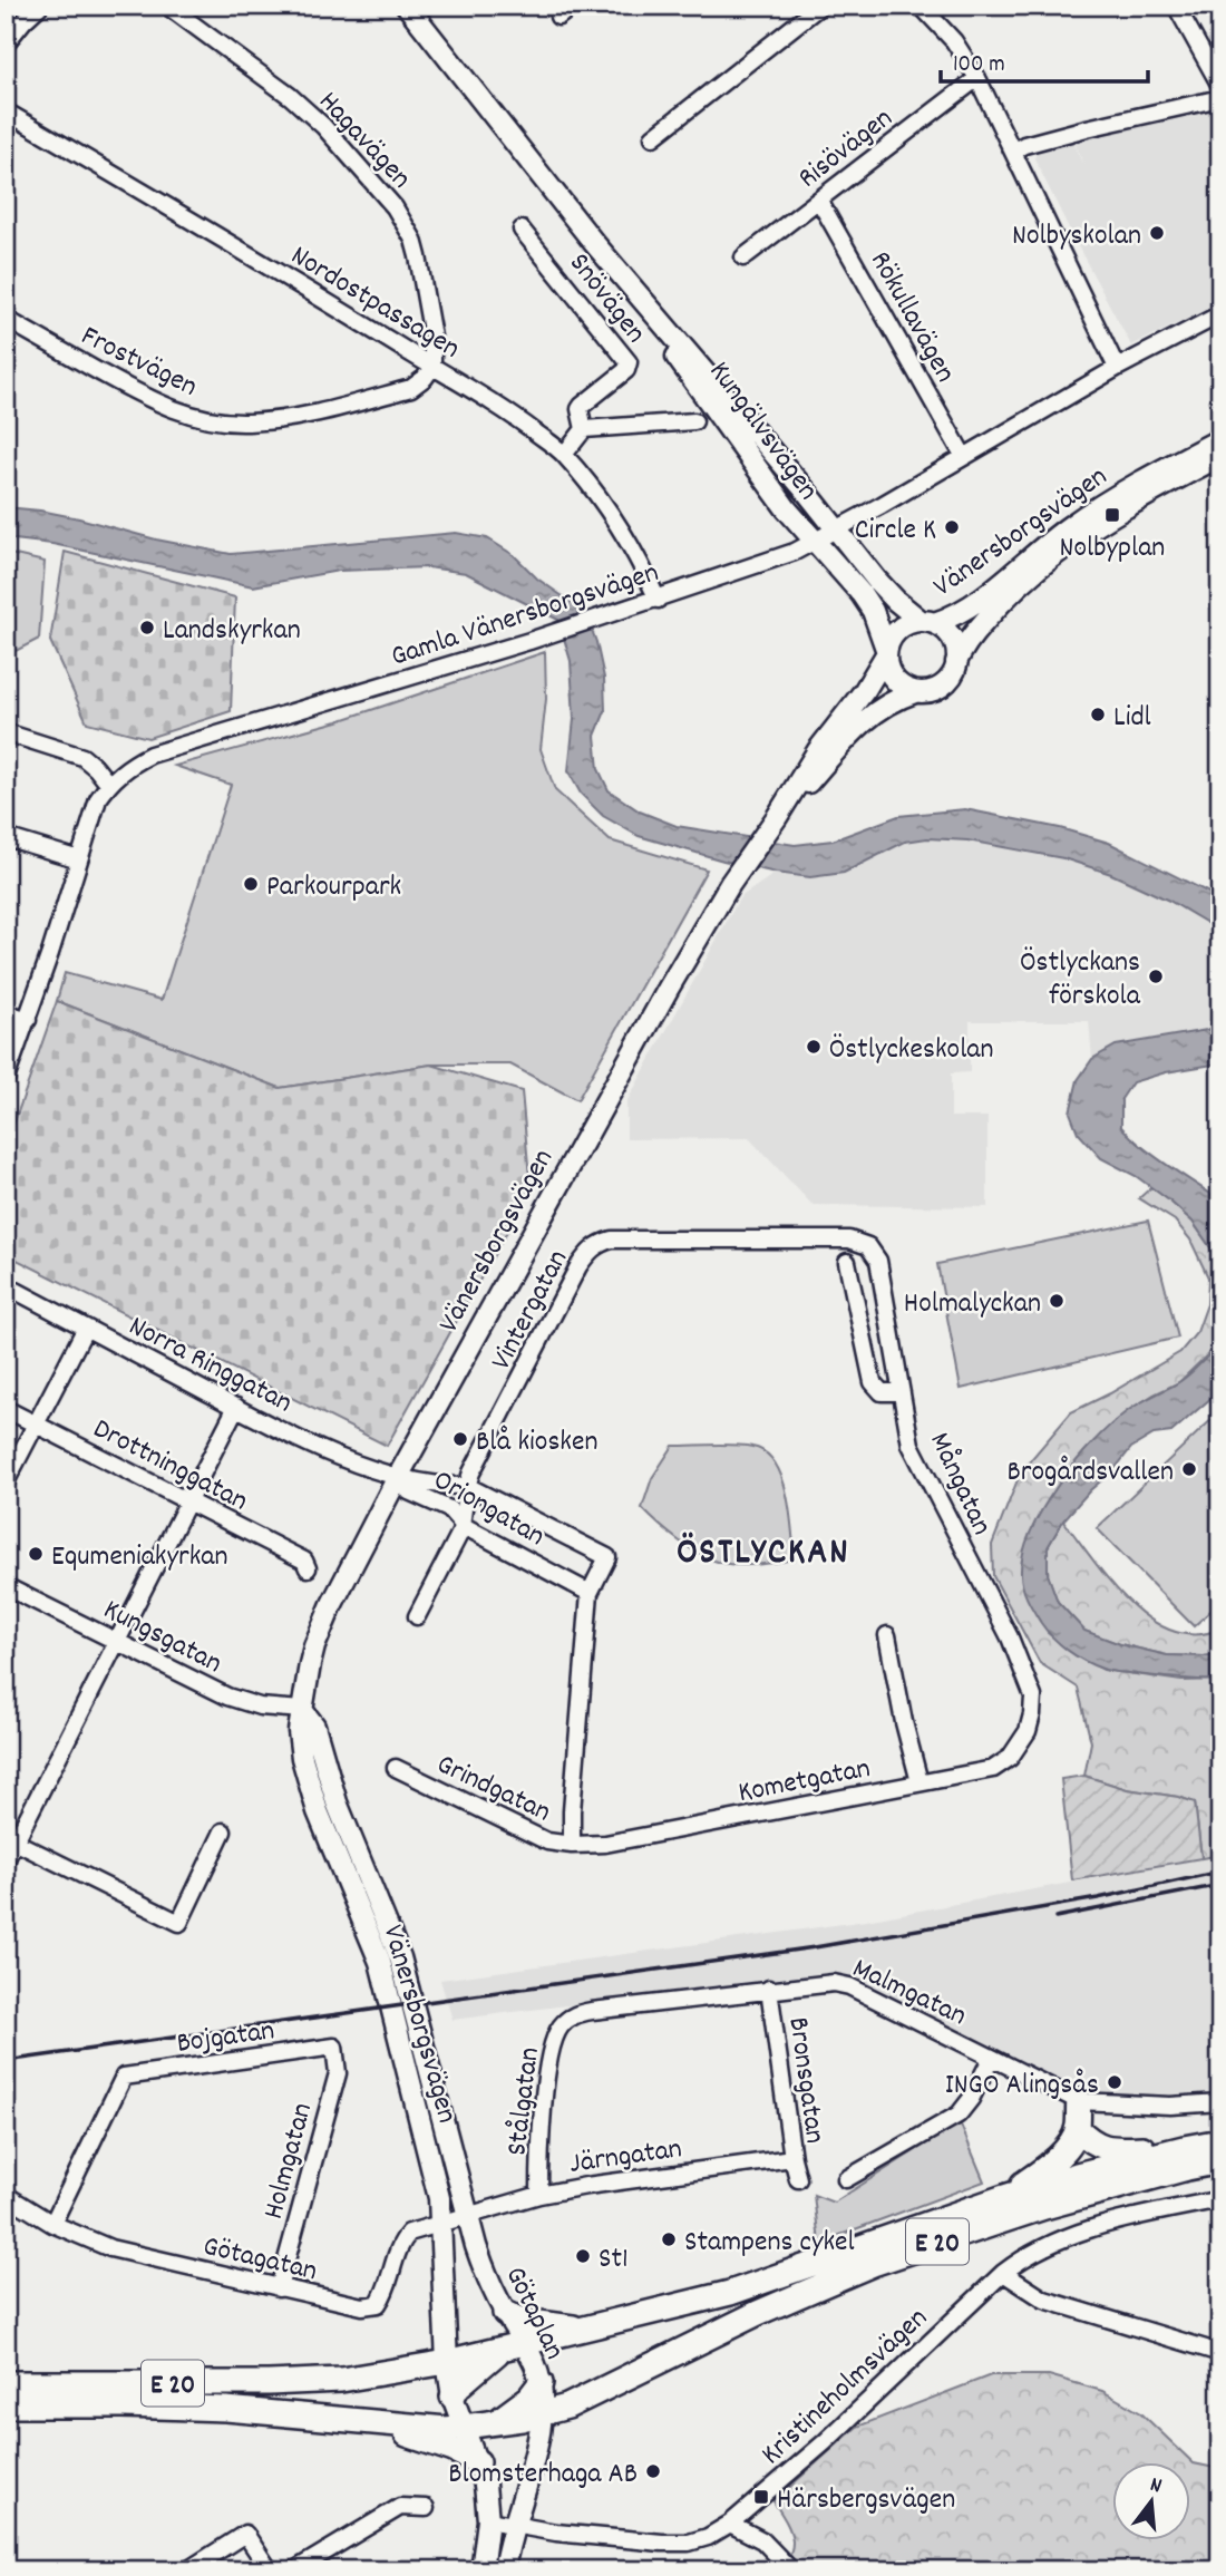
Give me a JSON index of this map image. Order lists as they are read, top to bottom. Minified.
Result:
{"streets":{"highway":["E 20"],"main road":["Kungälvsvägen","Vänersborgsvägen","Götaplan"],"street":["Hagavägen","Risövägen","Snövägen","Nordostpassagen","Rökullavägen","Frostvägen","Gamla Vänersborgsvägen","Vintergatan","Norra Ringgatan","Drottninggatan","Mångatan","Oriongatan","Kungsgatan","Kometgatan","Grindgatan","Malmgatan","Bojgatan","Bronsgatan","Stålgatan","Järngatan","Holmgatan","Götagatan","Kristineholmsvägen"]},"crossings":[["Hagavägen","Nordostpassagen"],["Hagavägen","Frostvägen"],["Risövägen","Rökullavägen"],["Snövägen","Nordostpassagen"],["Nordostpassagen","Frostvägen"],["Nordostpassagen","Gamla Vänersborgsvägen"],["Rökullavägen","Gamla Vänersborgsvägen"],["Kungälvsvägen","Vänersborgsvägen"],["Kungälvsvägen","Gamla Vänersborgsvägen"],["Vänersborgsvägen","Norra Ringgatan"],["Vänersborgsvägen","Oriongatan"],["Vänersborgsvägen","Kungsgatan"],["Vänersborgsvägen","Järngatan"],["Vänersborgsvägen","E 20"],["Vänersborgsvägen","Götagatan"],["Vänersborgsvägen","Götaplan"],["Vintergatan","Mångatan"],["Vintergatan","Oriongatan"],["Norra Ringgatan","Oriongatan"],["Mångatan","Kometgatan"],["Oriongatan","Kometgatan"],["Oriongatan","Grindgatan"],["Kometgatan","Grindgatan"],["Malmgatan","Bronsgatan"],["Malmgatan","Stålgatan"],["Bojgatan","Holmgatan"],["Bojgatan","Götagatan"],["Bronsgatan","Järngatan"],["Stålgatan","Järngatan"],["Järngatan","Götagatan"],["Järngatan","Götaplan"],["Holmgatan","Götagatan"],["E 20","Götaplan"],["Götagatan","Götaplan"],["Götaplan","Kristineholmsvägen"]],"districts":["ÖSTLYCKAN"],"places":{"other":["Nolbyskolan","Circle K","Landskyrkan","Lidl","Parkourpark","Östlyckans förskola","Östlyckeskolan","Holmalyckan","Blå kiosken","Brogårdsvallen","Equmeniakyrkan","INGO Alingsås","Stampens cykel","St1","Blomsterhaga AB"],"transit":["Nolbyplan","Härsbergsvägen"]},"scale_bar":"100 m","north":"top"}
